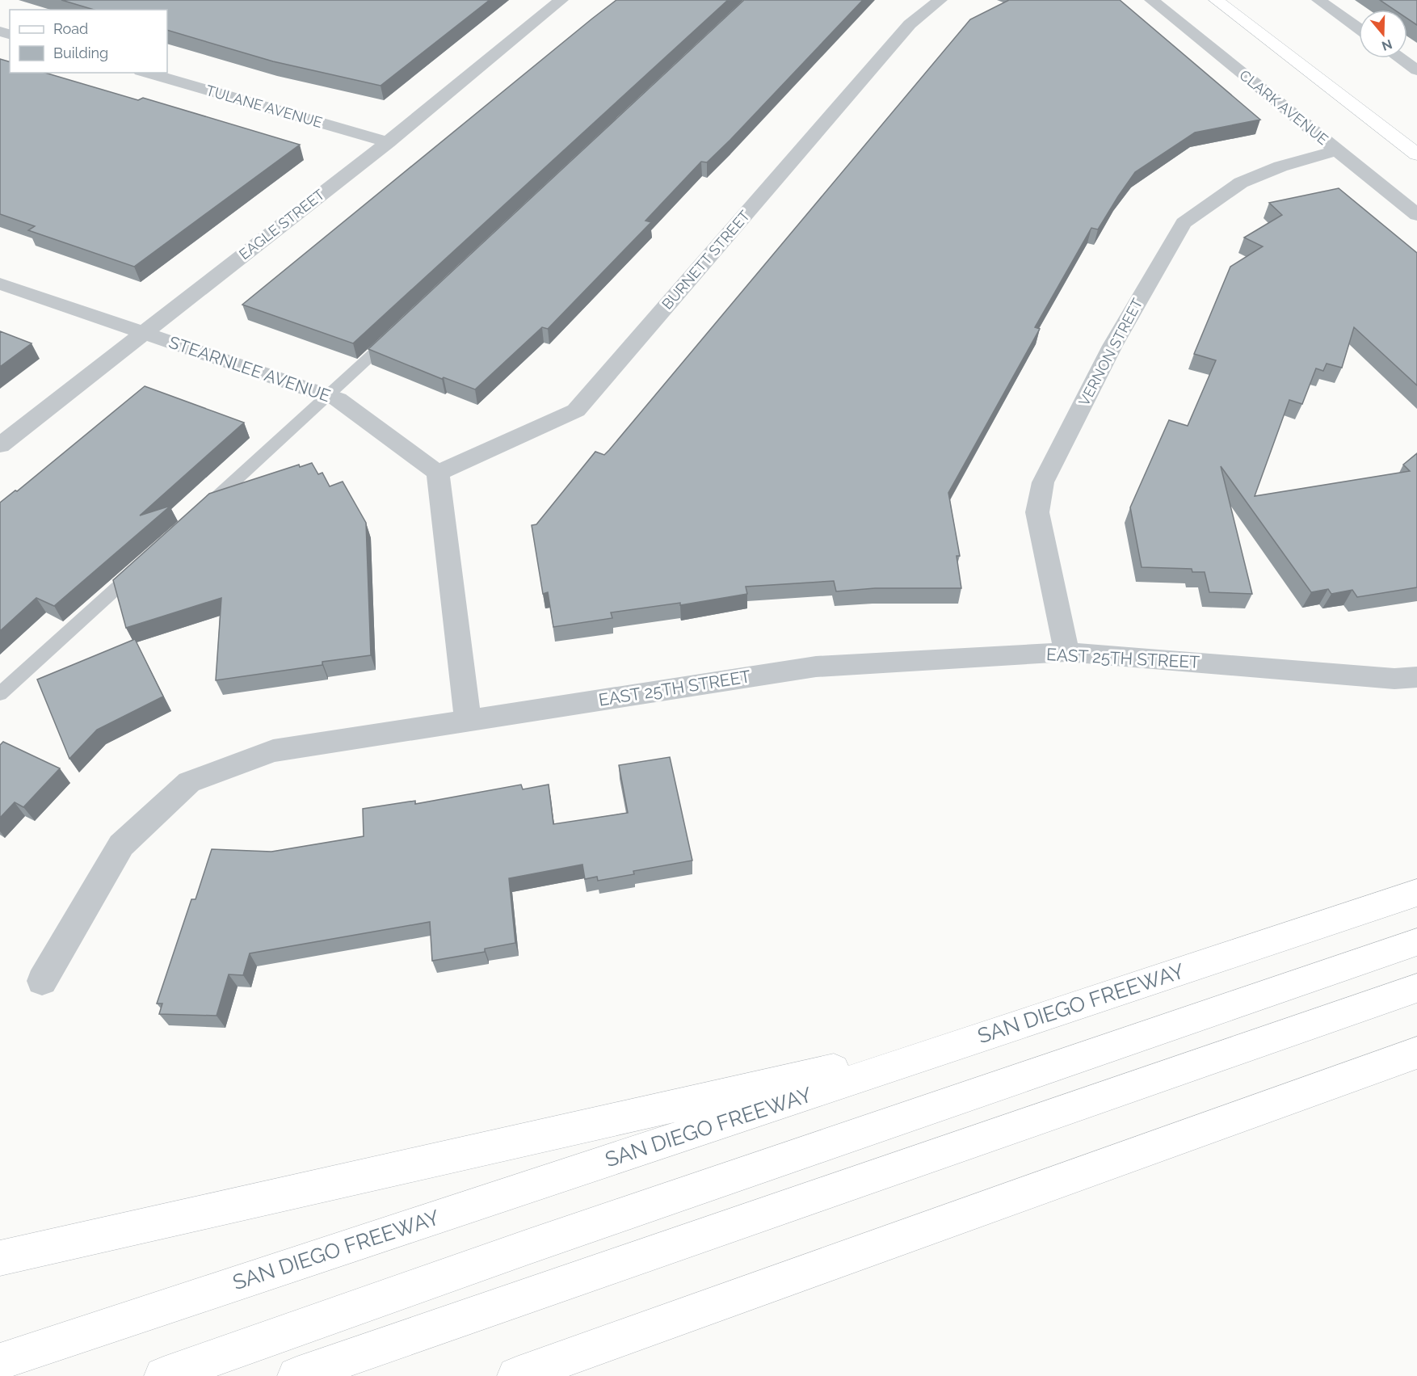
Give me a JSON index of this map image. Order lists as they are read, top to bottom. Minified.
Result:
{"streets":{"main road":["SAN DIEGO FREEWAY"],"street":["TULANE AVENUE","CLARK AVENUE","EAGLE STREET","BURNETT STREET","VERNON STREET","STEARNLEE AVENUE","EAST 25TH STREET"]},"crossings":[["TULANE AVENUE","EAGLE STREET"],["CLARK AVENUE","VERNON STREET"],["EAGLE STREET","STEARNLEE AVENUE"],["BURNETT STREET","STEARNLEE AVENUE"],["VERNON STREET","EAST 25TH STREET"]],"legend":["Road","Building"],"north":"bottom"}
